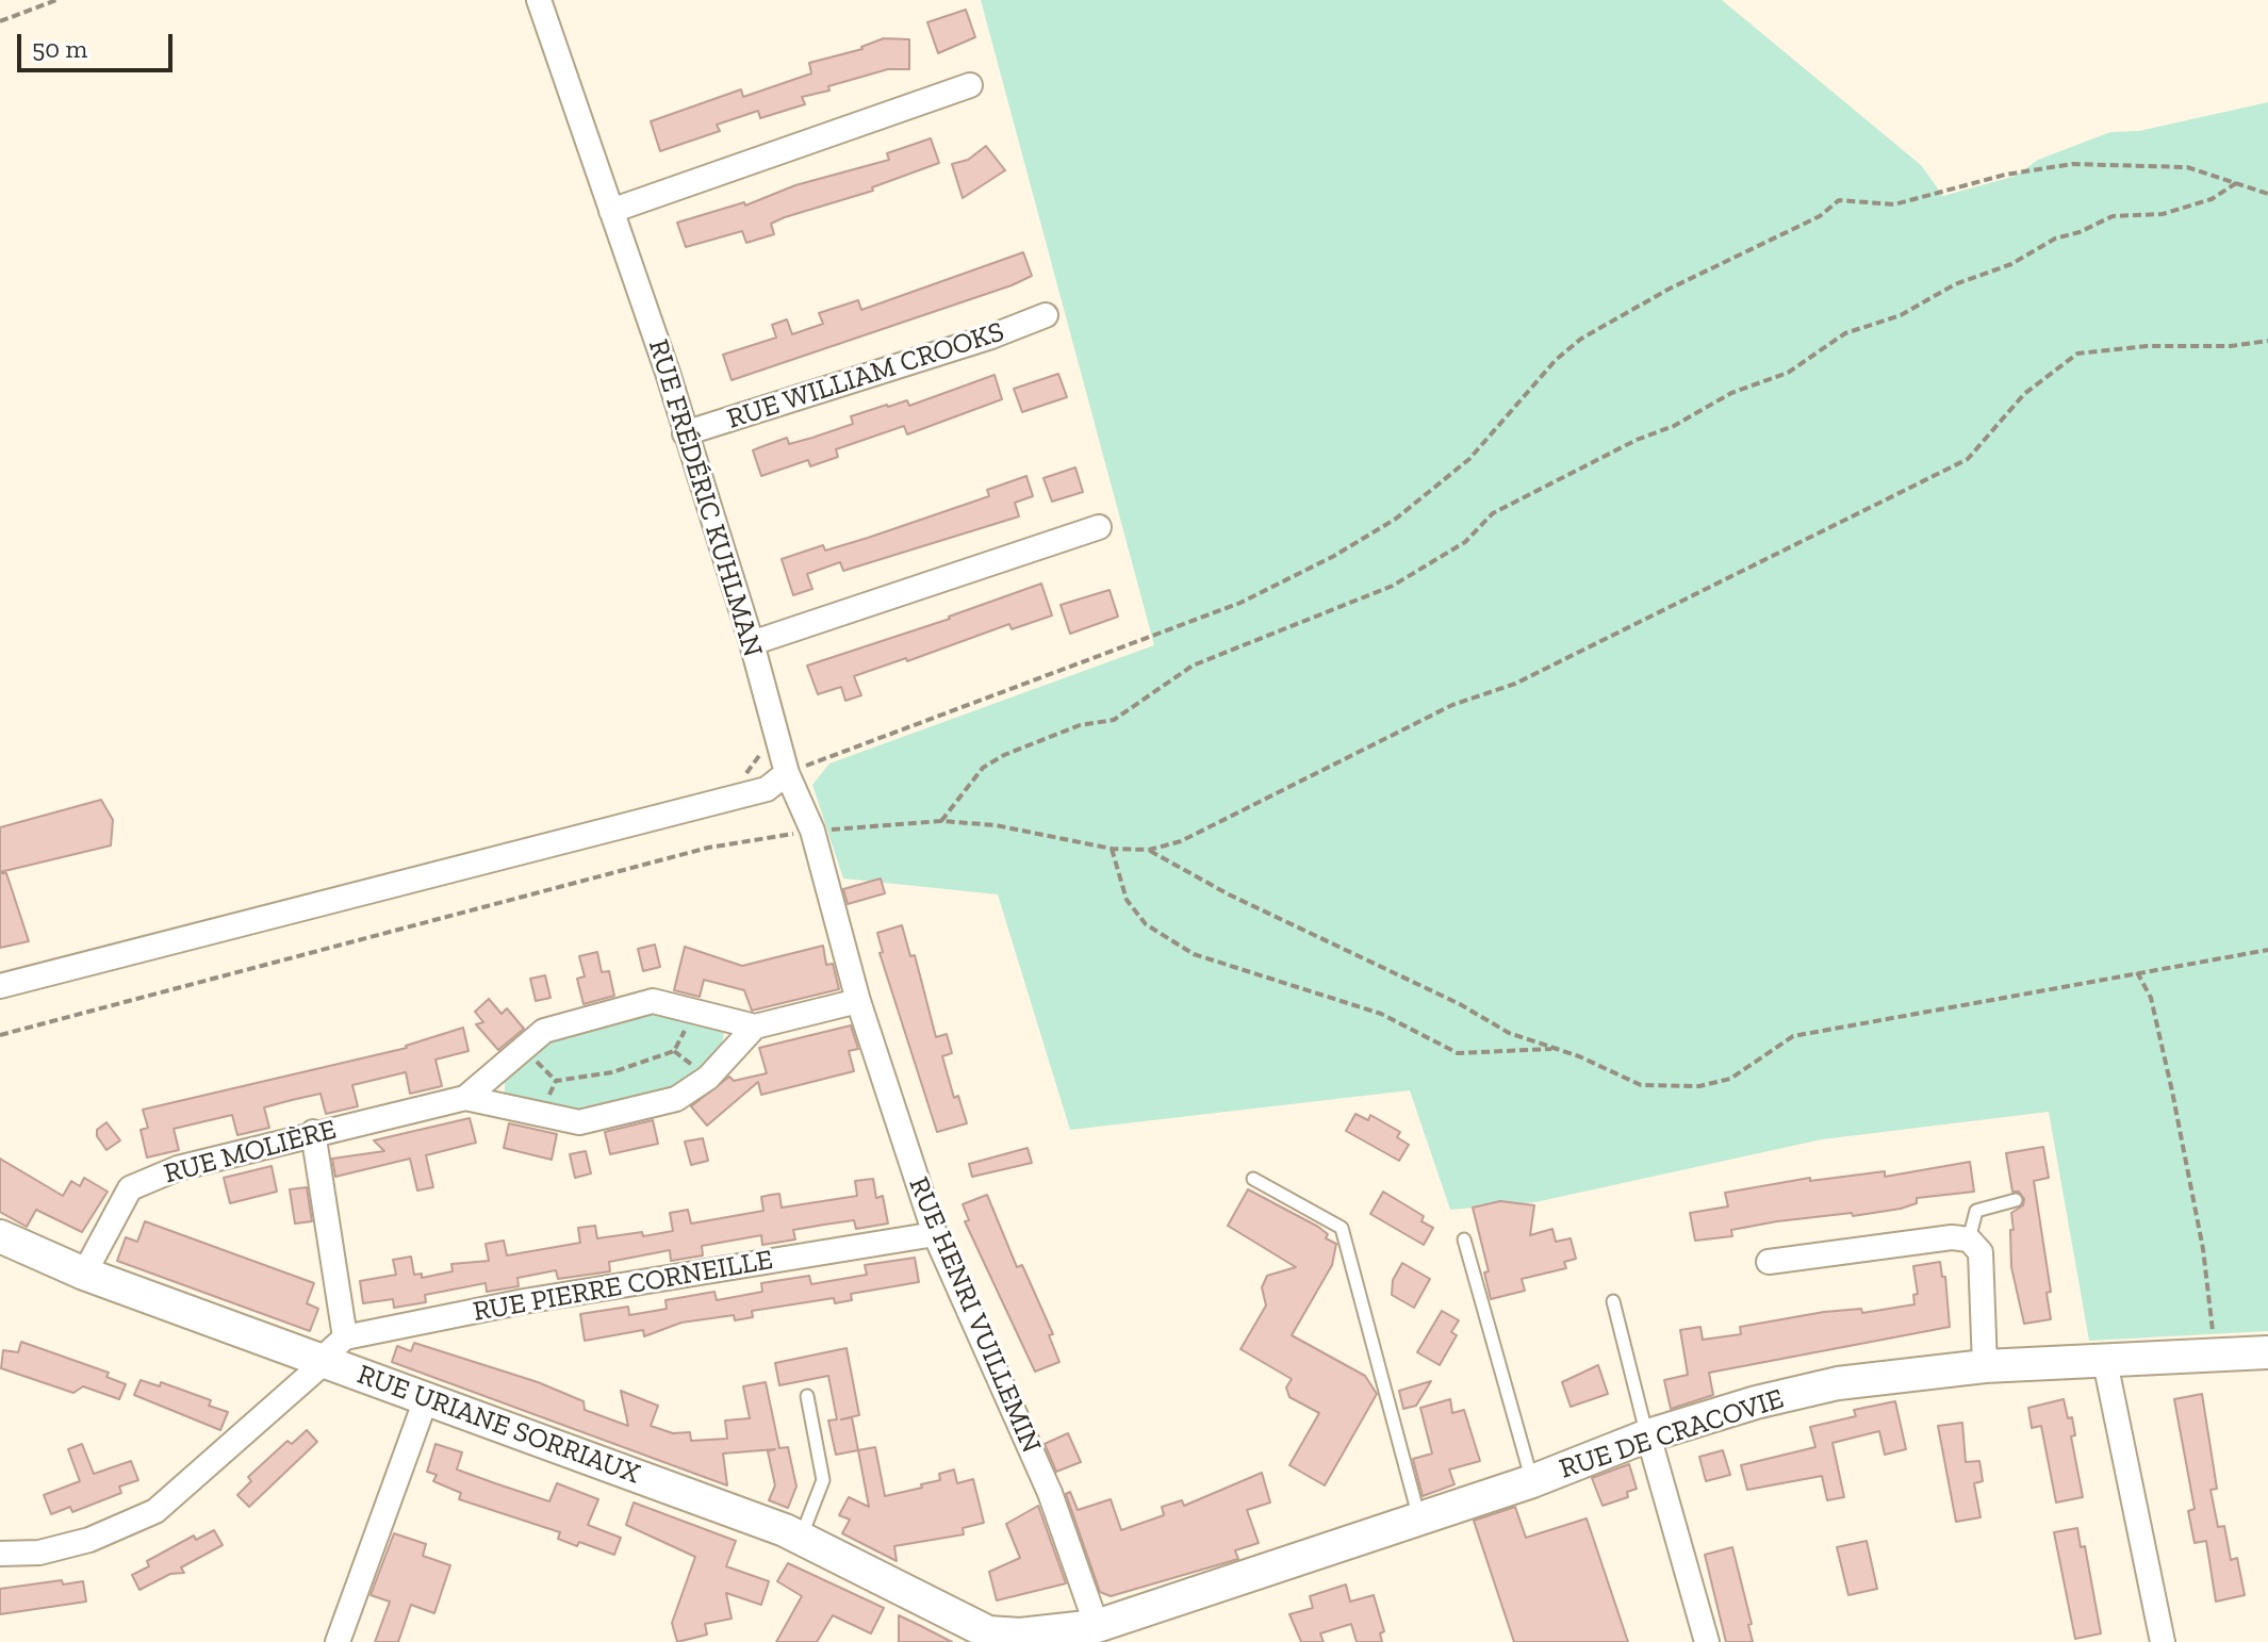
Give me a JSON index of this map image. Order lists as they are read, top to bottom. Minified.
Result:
{"streets":{"street":["RUE WILLIAM CROOKS","RUE FRÉDÉRIC KUHLMAN","RUE MOLIÈRE","RUE PIERRE CORNEILLE","RUE HENRI VUILLEMIN","RUE URIANE SORRIAUX","RUE DE CRACOVIE"]},"crossings":[["RUE WILLIAM CROOKS","RUE FRÉDÉRIC KUHLMAN"],["RUE FRÉDÉRIC KUHLMAN","RUE MOLIÈRE"],["RUE FRÉDÉRIC KUHLMAN","RUE HENRI VUILLEMIN"],["RUE MOLIÈRE","RUE HENRI VUILLEMIN"],["RUE MOLIÈRE","RUE URIANE SORRIAUX"],["RUE PIERRE CORNEILLE","RUE HENRI VUILLEMIN"],["RUE PIERRE CORNEILLE","RUE URIANE SORRIAUX"],["RUE HENRI VUILLEMIN","RUE URIANE SORRIAUX"],["RUE HENRI VUILLEMIN","RUE DE CRACOVIE"],["RUE URIANE SORRIAUX","RUE DE CRACOVIE"]],"scale_bar":"50 m"}
